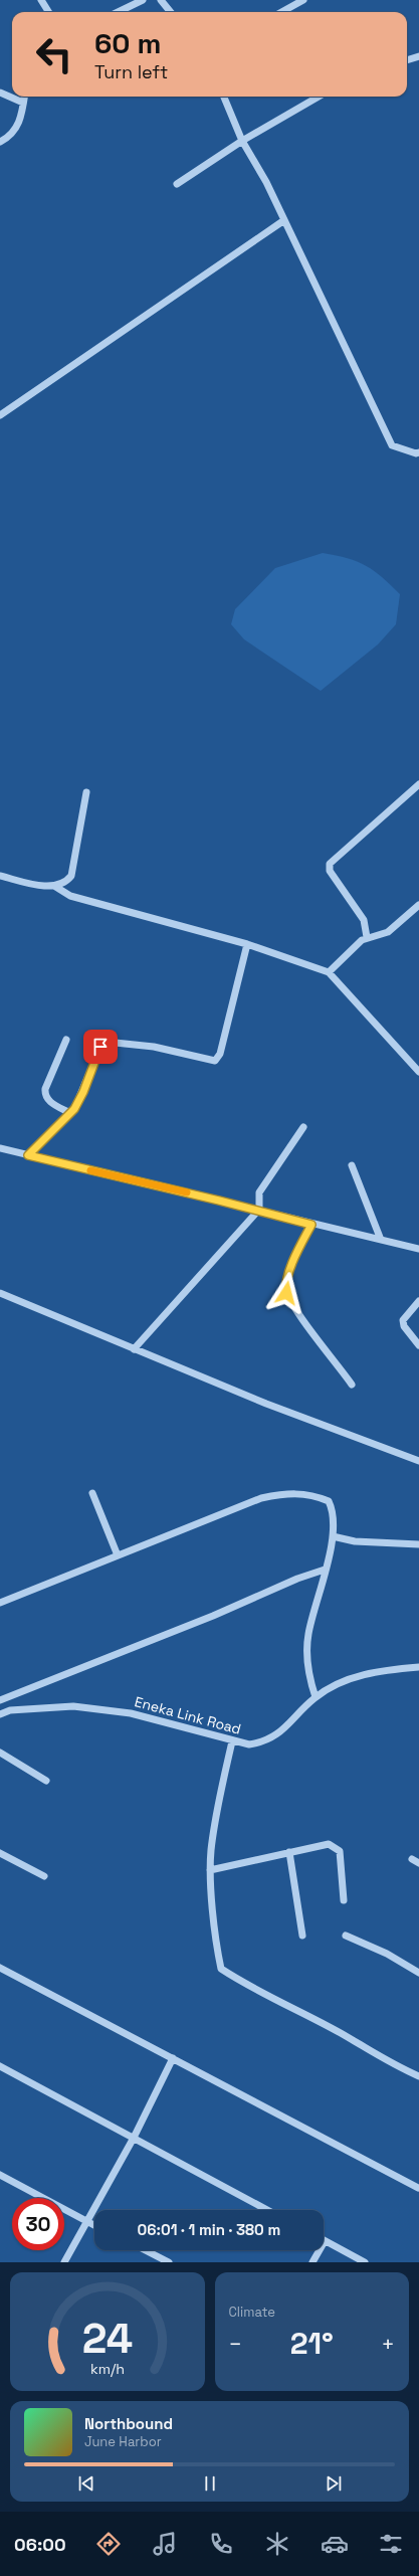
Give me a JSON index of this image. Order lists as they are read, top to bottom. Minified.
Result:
{"streets":{"street":["Eneka Link Road"]},"page":{"turn":["60 m","Turn left"],"limit":"30","trip":"06:01 · 1 min · 380 m","tile":"Climate","heat":["−","21°","+"],"song":["Northbound","June Harbor"],"tabs":"06:00","gauge":["24","km/h"]}}
